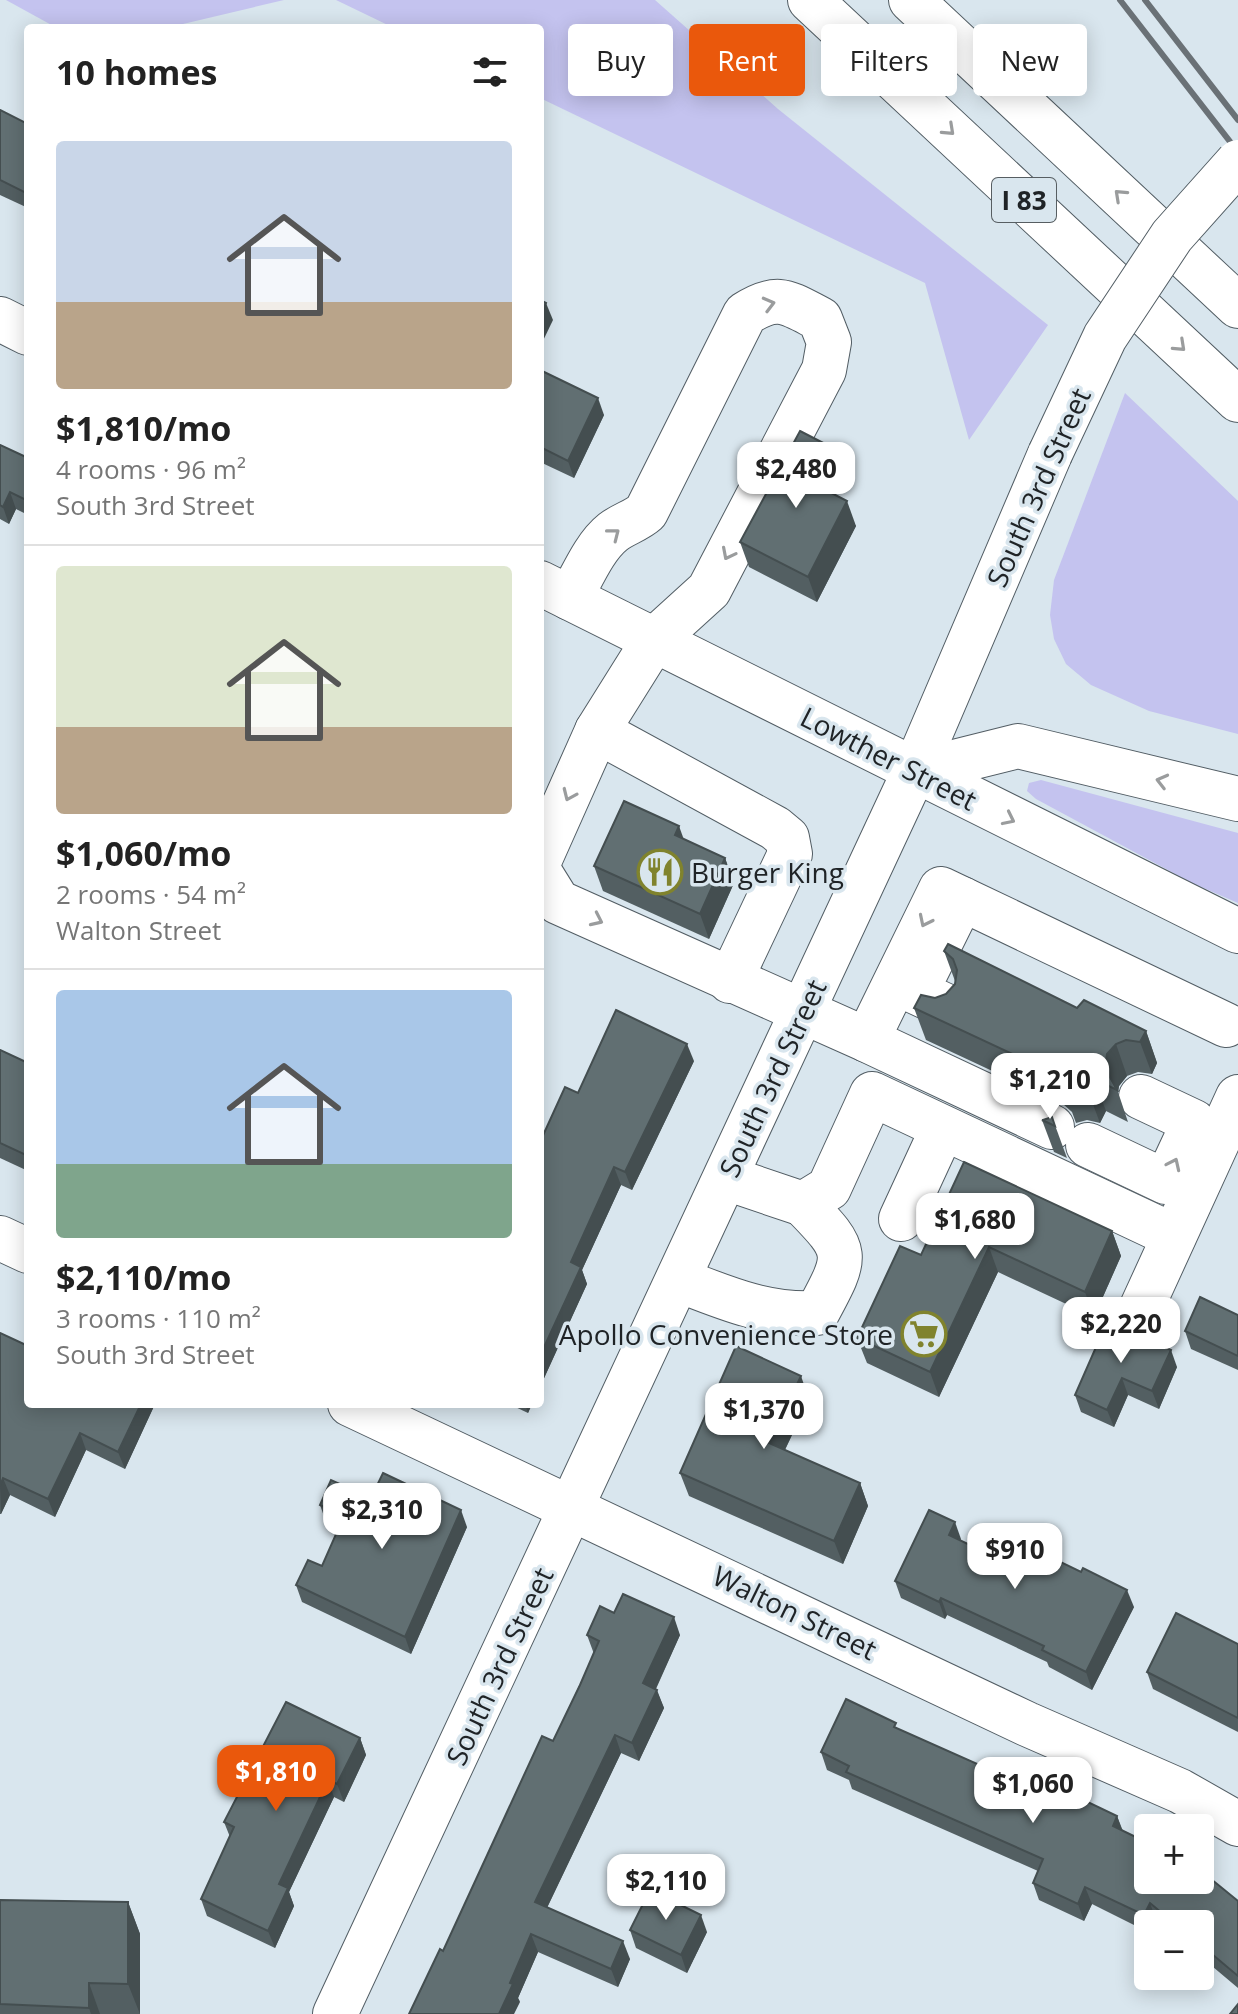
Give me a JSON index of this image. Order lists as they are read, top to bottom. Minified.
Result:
{"streets":{"main road":["I 83","South 3rd Street","Lowther Street","Walton Street"]},"crossings":[["South 3rd Street","Lowther Street"],["South 3rd Street","Walton Street"]],"places":{"restaurant":["Burger King"],"supermarket":["Apollo Convenience Store"]},"page":{"chip":["Buy","Rent","Filters","New"],"heading":"10 homes","list":[{"name":"$1,810/mo","note":"4 rooms · 96 m² · South 3rd Street"},{"name":"$1,060/mo","note":"2 rooms · 54 m² · Walton Street"},{"name":"$2,110/mo","note":"3 rooms · 110 m² · South 3rd Street"}],"price":["$2,480","$1,210","$1,680","$2,220","$1,370","$2,310","$910","$1,810","$1,060","$2,110"],"map_buttons":["+","−"]}}
